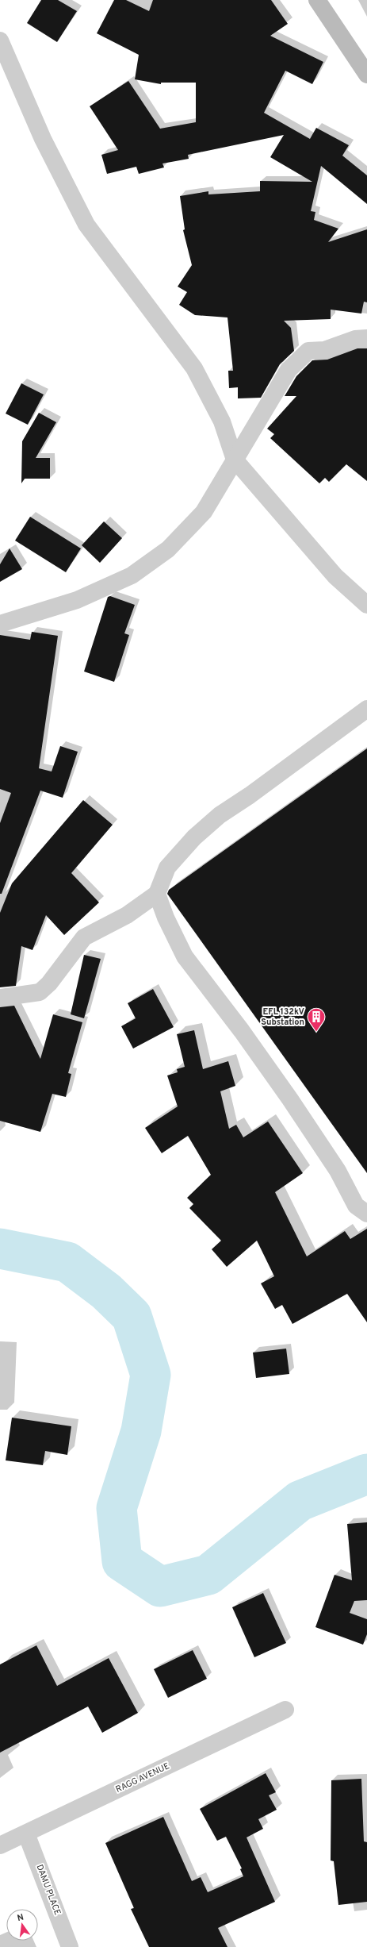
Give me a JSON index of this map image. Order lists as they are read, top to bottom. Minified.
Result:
{"streets":{"street":["RAGG AVENUE","DAMU PLACE"]},"crossings":[["RAGG AVENUE","DAMU PLACE"]],"places":{"building":["EFL 132kV Substation"]},"north":"top"}
